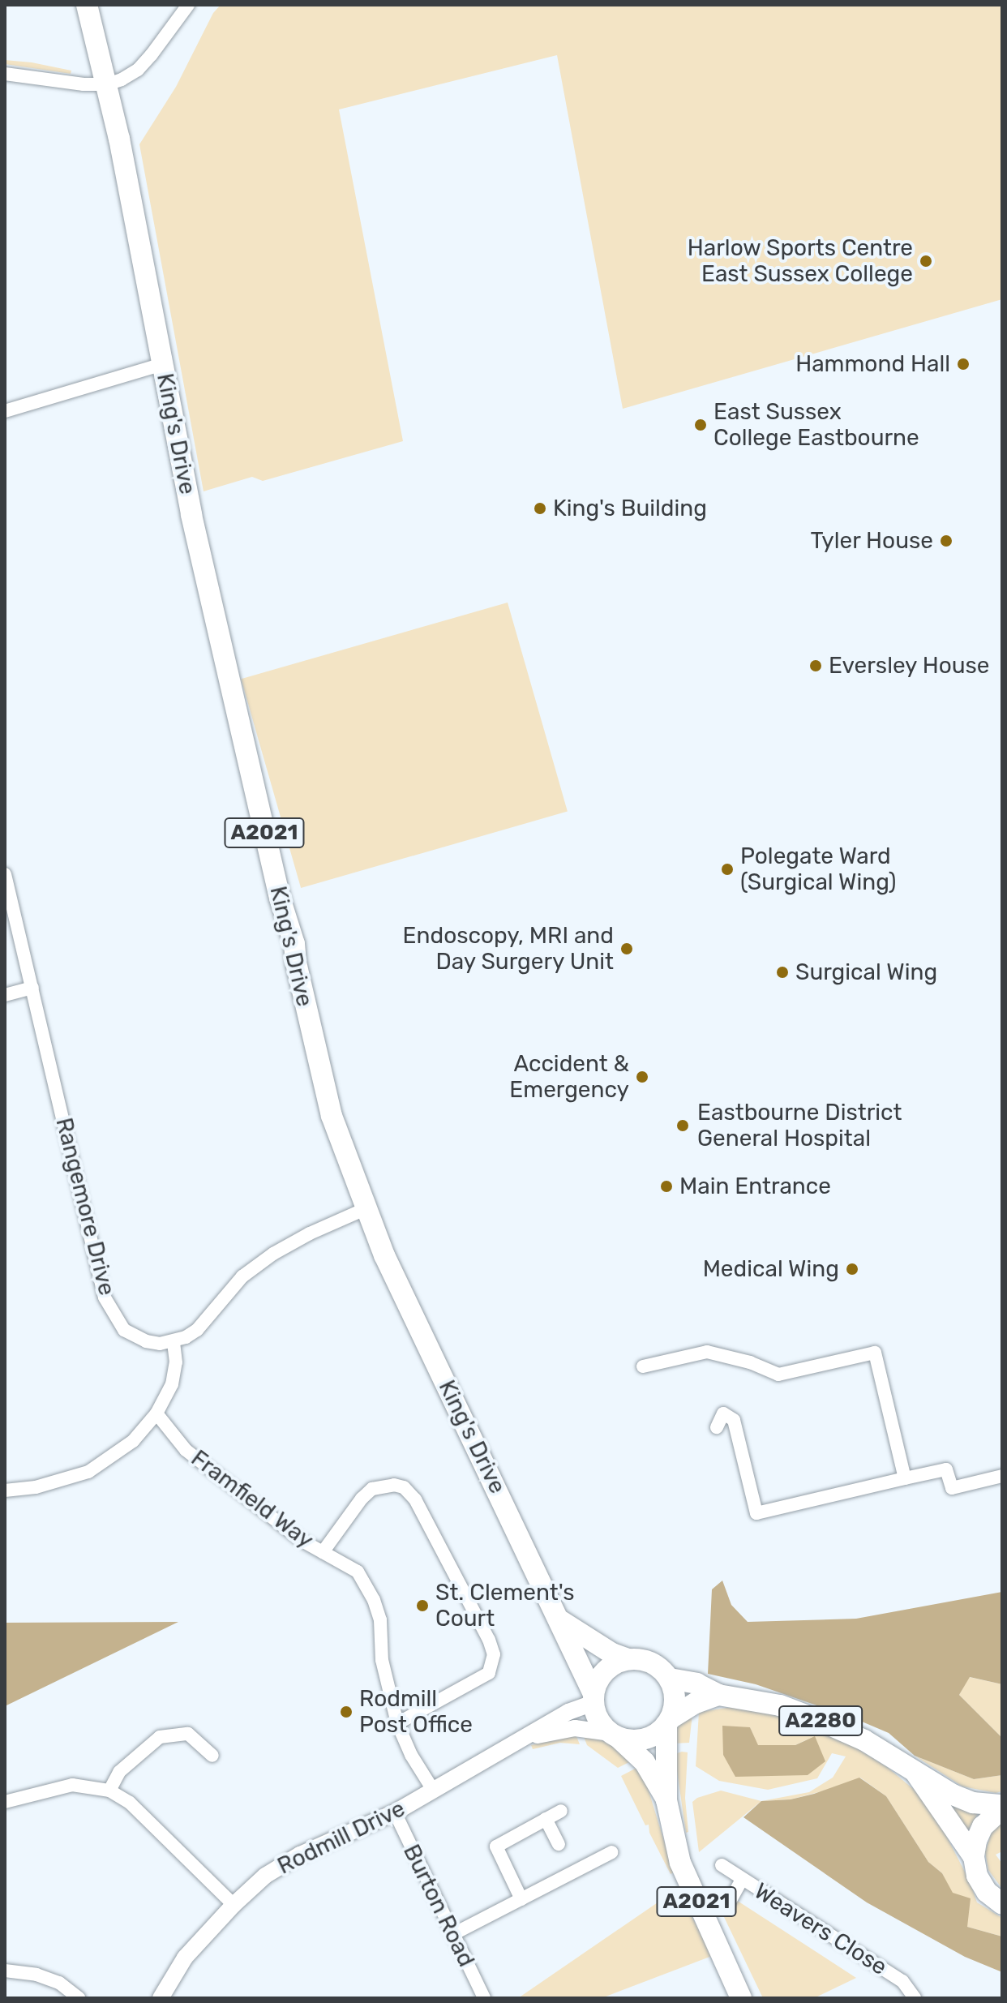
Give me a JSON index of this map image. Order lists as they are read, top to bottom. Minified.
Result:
{"streets":{"main road":["King's Drive","A2021","A2280"],"street":["Rangemore Drive","Framfield Way","Rodmill Drive","Burton Road","Weavers Close"]},"crossings":[["King's Drive","A2021"],["A2021","A2280"],["A2021","Rodmill Drive"],["Framfield Way","Rodmill Drive"],["A2280","Rodmill Drive"],["Rodmill Drive","Burton Road"]],"places":["Harlow Sports Centre East Sussex College","Hammond Hall","East Sussex College Eastbourne","King's Building","Tyler House","Eversley House","Polegate Ward (Surgical Wing)","Endoscopy, MRI and Day Surgery Unit","Surgical Wing","Accident & Emergency","Eastbourne District General Hospital","Main Entrance","Medical Wing","St. Clement's Court","Rodmill Post Office"]}
